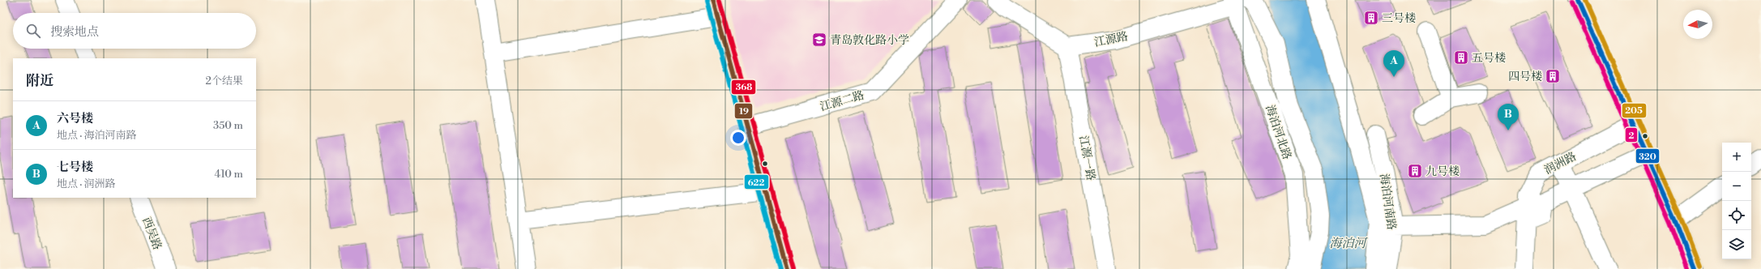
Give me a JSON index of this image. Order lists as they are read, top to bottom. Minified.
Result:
{"streets":{"street":["江源路","江源二路","海泊河北路","江源一路","润洲路","海泊河南路","西吴路"]},"crossings":[["江源路","海泊河北路"],["江源路","江源一路"]],"water":["海泊河"],"places":{"building":["三号楼","五号楼","四号楼","九号楼"],"school or university":["青岛敦化路小学"]},"lines":["transit line 320","transit line 19","transit line 368","transit line 205","transit line 622","transit line 2"],"north":"left","page":{"search":"搜索地点","pins":["A","B"],"heading":["附近","2个结果"],"list":[{"mark":"A","name":"六号楼","note":"地点 · 海泊河南路","value":"350 m"},{"mark":"B","name":"七号楼","note":"地点 · 润洲路","value":"410 m"}],"map_buttons":["+","−"]}}
